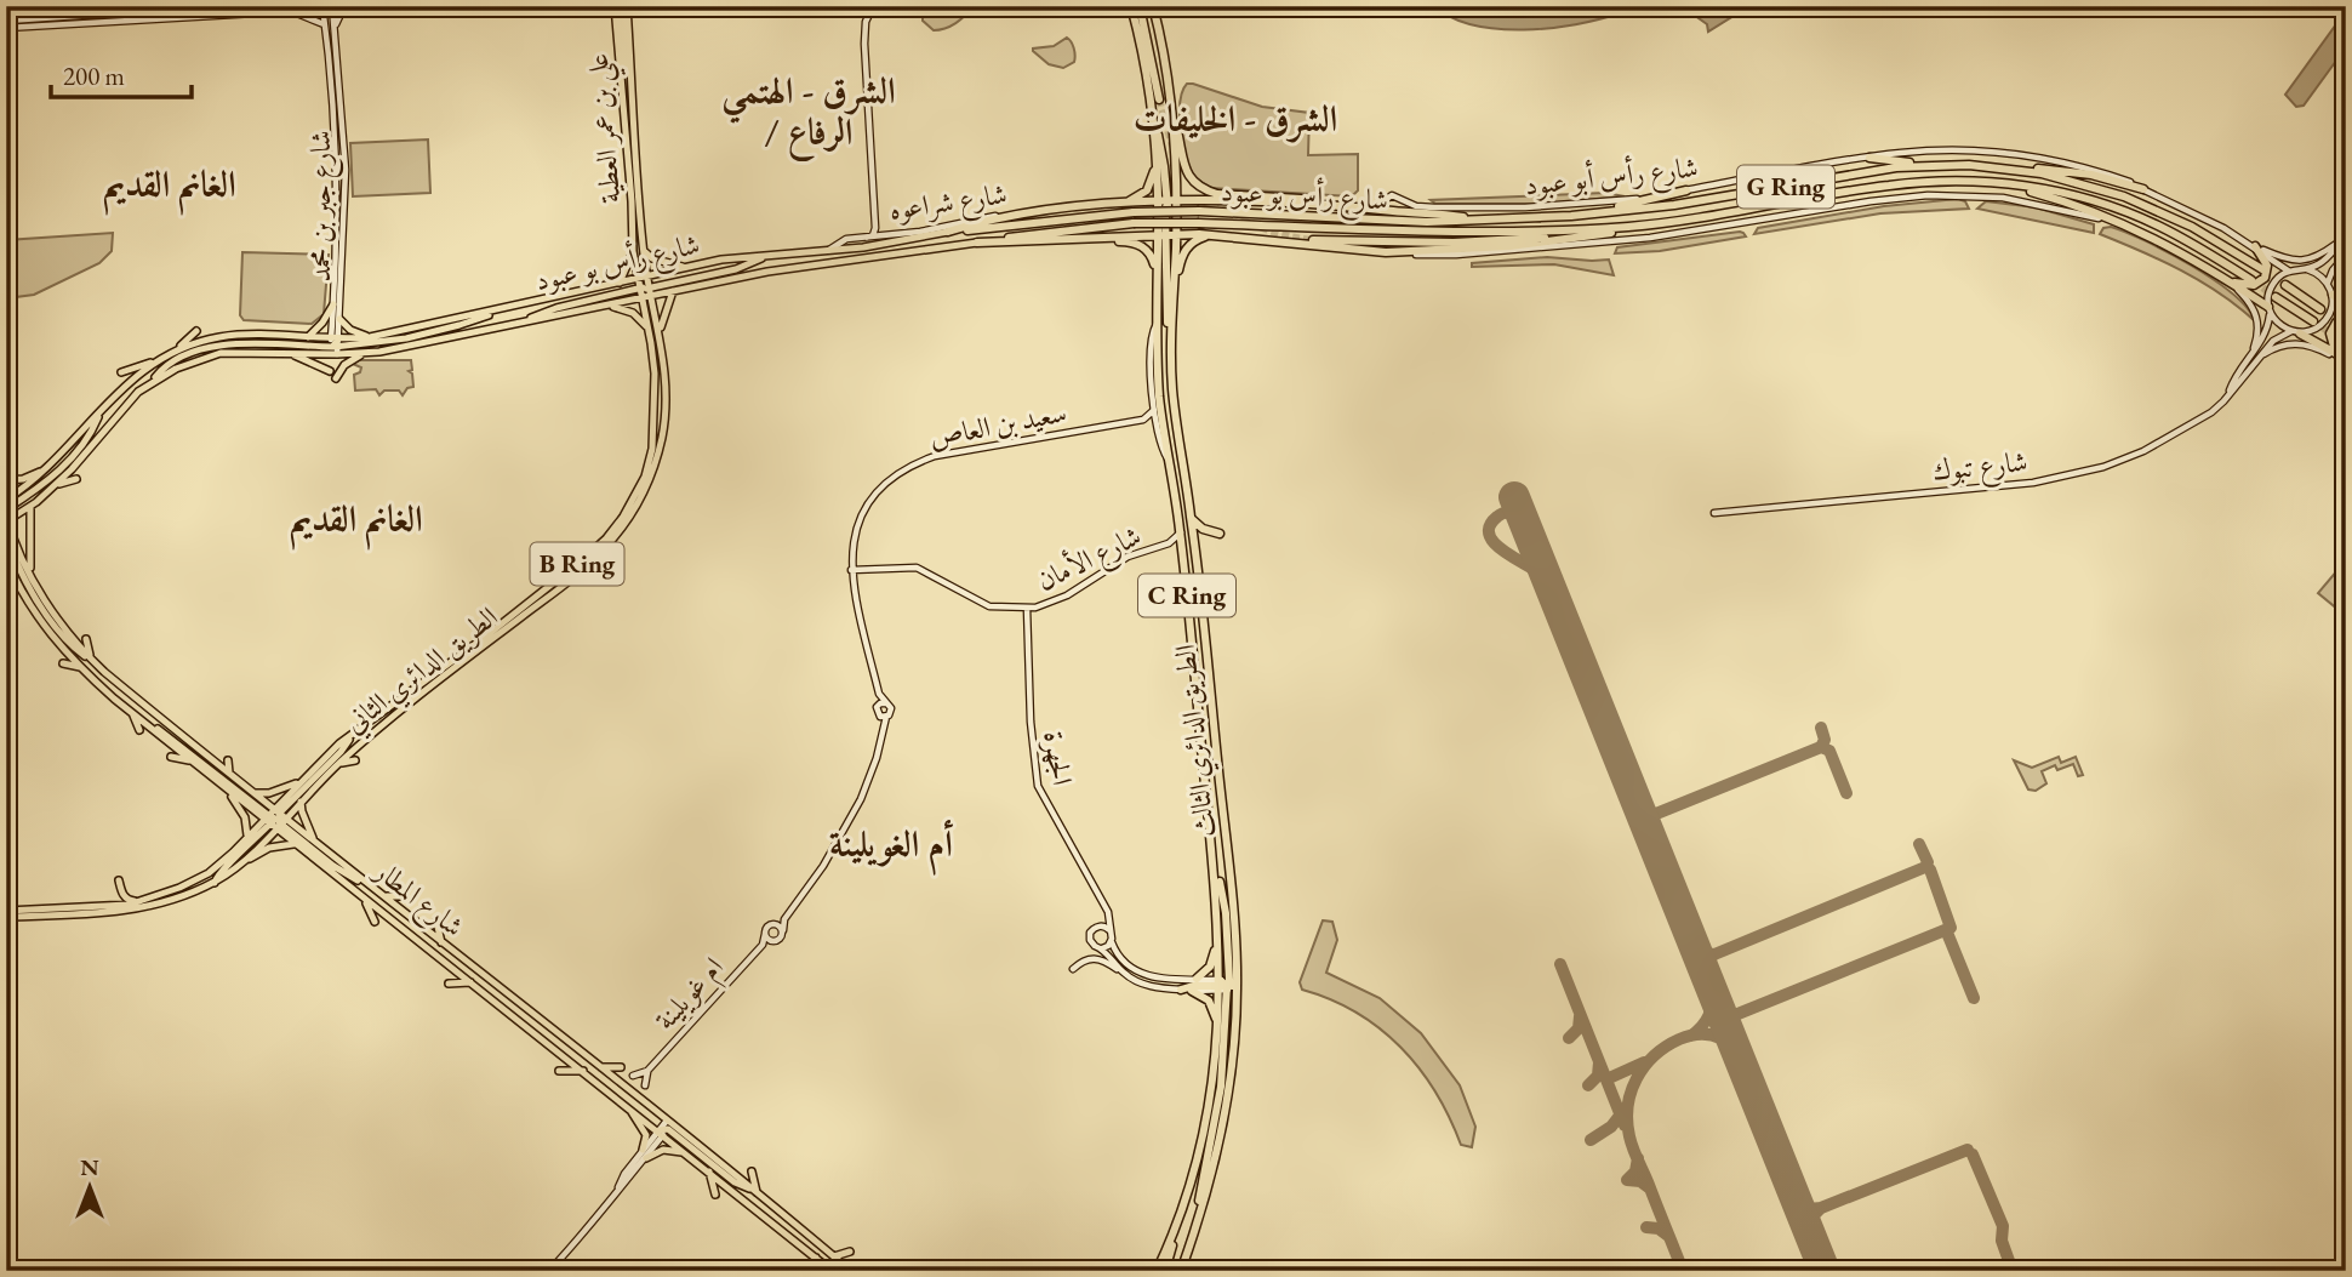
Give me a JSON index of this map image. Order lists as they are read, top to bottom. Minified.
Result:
{"streets":{"highway":["G Ring","شارع رأس بو عبود","C Ring","الطريق الدائري الثالث"],"main road":["علي بن عمر العطية","B Ring","الطريق الدائري الثاني","شارع المطار"],"street":["شارع رأس أبو عبود","شارع شراعوه","شارع جبر بن محمد","سعيد بن العاص","شارع تبوك","شارع الأمان","الجهرة","ام غويلينة"]},"crossings":[["علي بن عمر العطية","شارع رأس بو عبود"],["علي بن عمر العطية","الطريق الدائري الثاني"],["شارع رأس أبو عبود","شارع تبوك"],["شارع رأس بو عبود","شارع شراعوه"],["شارع رأس بو عبود","شارع جبر بن محمد"],["شارع رأس بو عبود","الطريق الدائري الثاني"],["سعيد بن العاص","الطريق الدائري الثالث"],["شارع الأمان","الطريق الدائري الثالث"],["شارع الأمان","الجهرة"],["C Ring","الطريق الدائري الثالث"],["الطريق الدائري الثاني","شارع المطار"]],"districts":["الشرق - الهتمي / الرفاع","الشرق - الخليفات","الغانم القديم","الغانم القديم","أم الغويلينة"],"scale_bar":"200 m","north":"top"}
